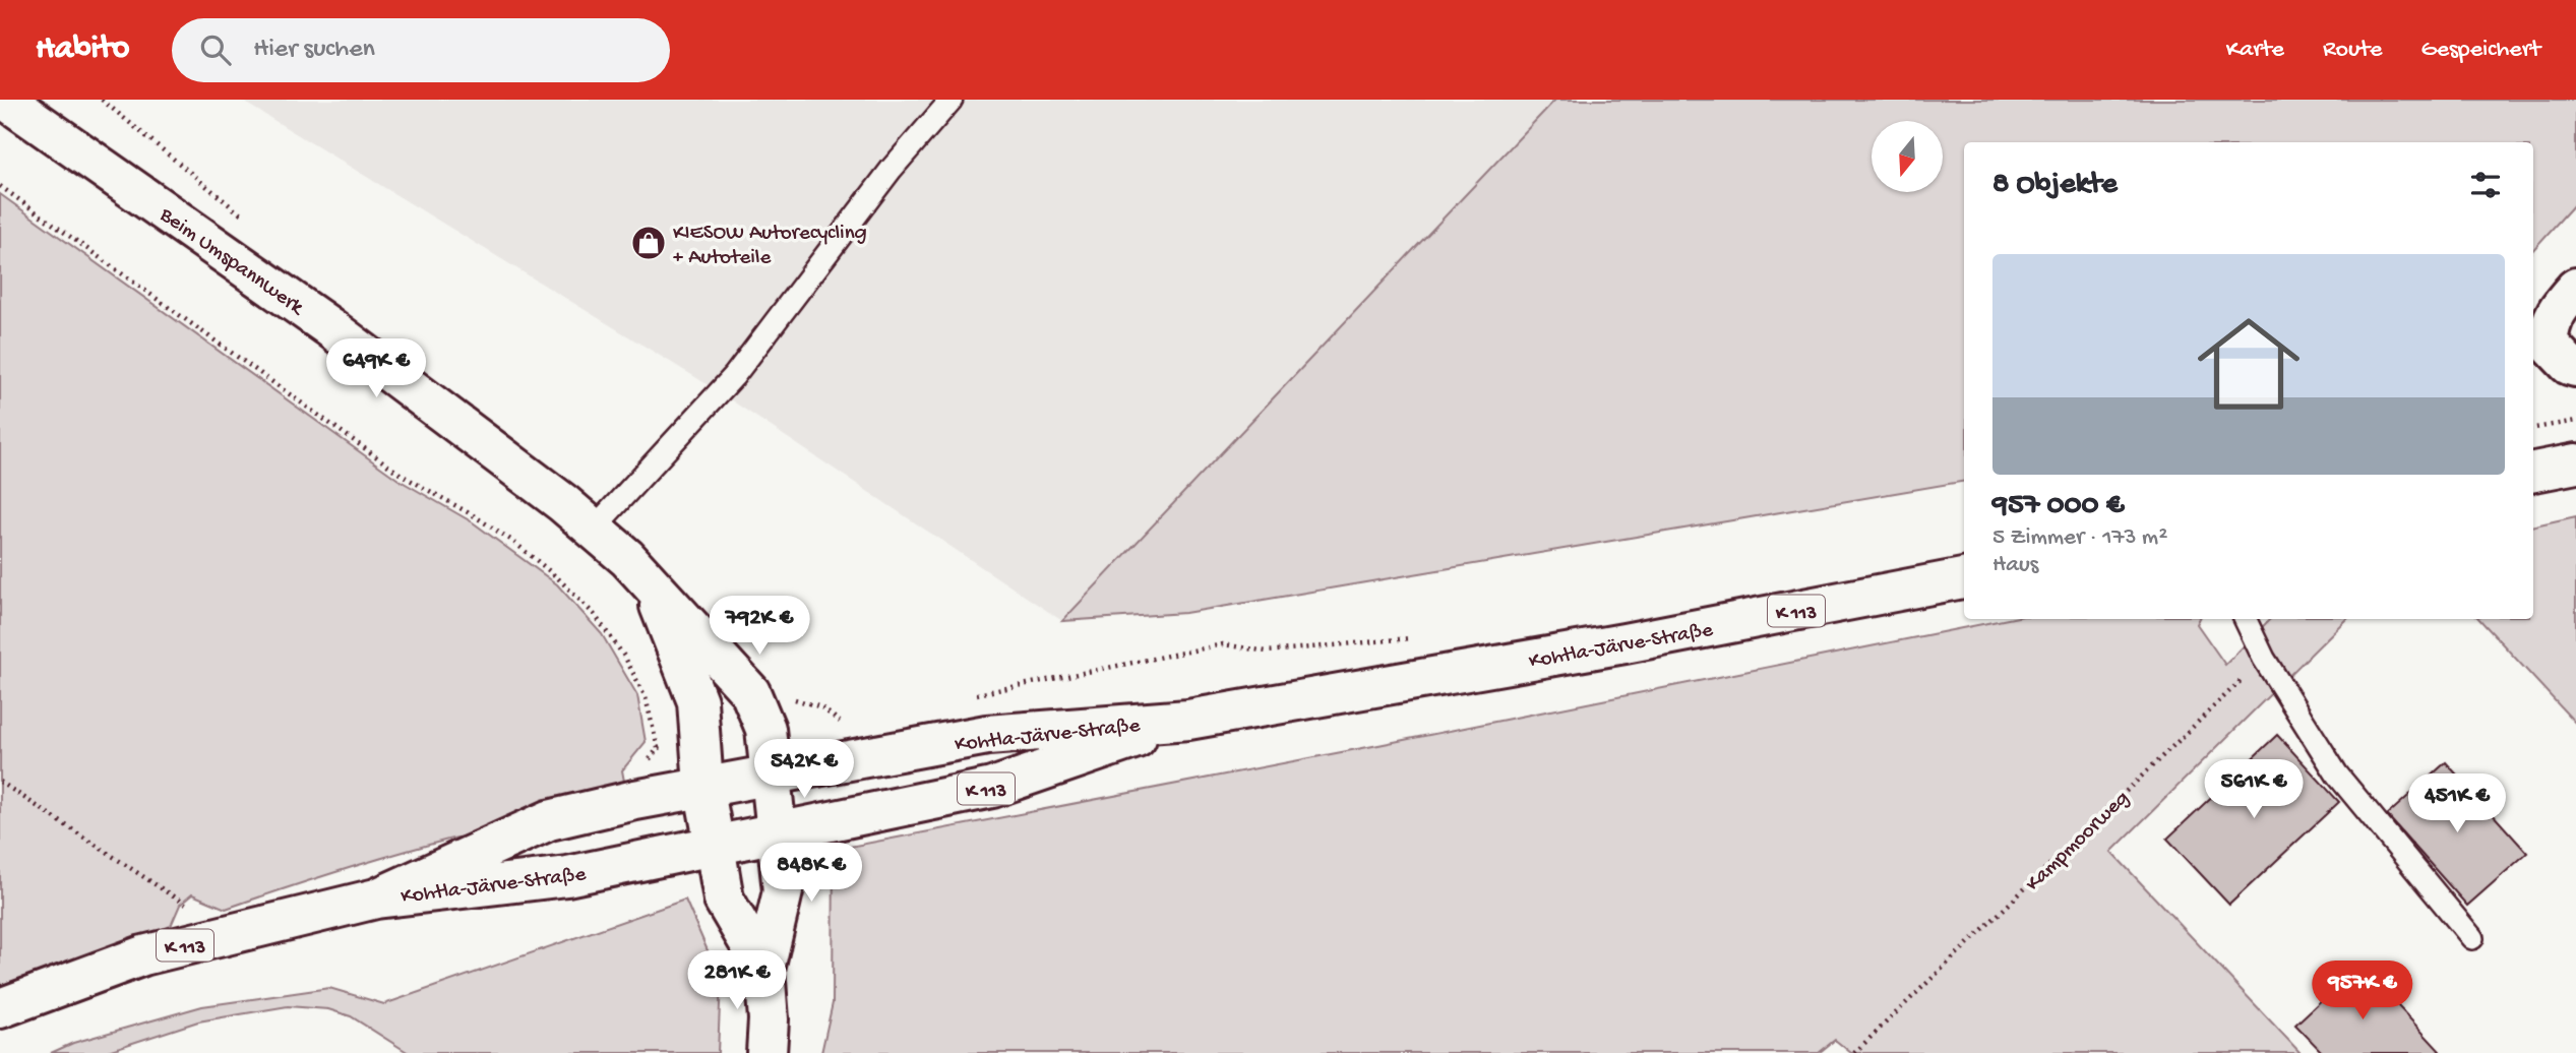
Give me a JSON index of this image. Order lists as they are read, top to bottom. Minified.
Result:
{"streets":{"main road":["Beim Umspannwerk","K 113","Kohtla-Järve-Straße"],"path":["Kampmoorweg"]},"crossings":[["Beim Umspannwerk","Kohtla-Järve-Straße"]],"places":{"shop":["KIESOW Autorecycling + Autoteile"]},"north":"bottom","page":{"header":"Habito","search":"Hier suchen","nav":["Karte","Route","Gespeichert"],"heading":"8 Objekte","list":[{"name":"957 000 €","note":"5 Zimmer · 173 m² · Haus"}],"price":["649K €","792K €","542K €","561K €","451K €","848K €","281K €","957K €"]}}
